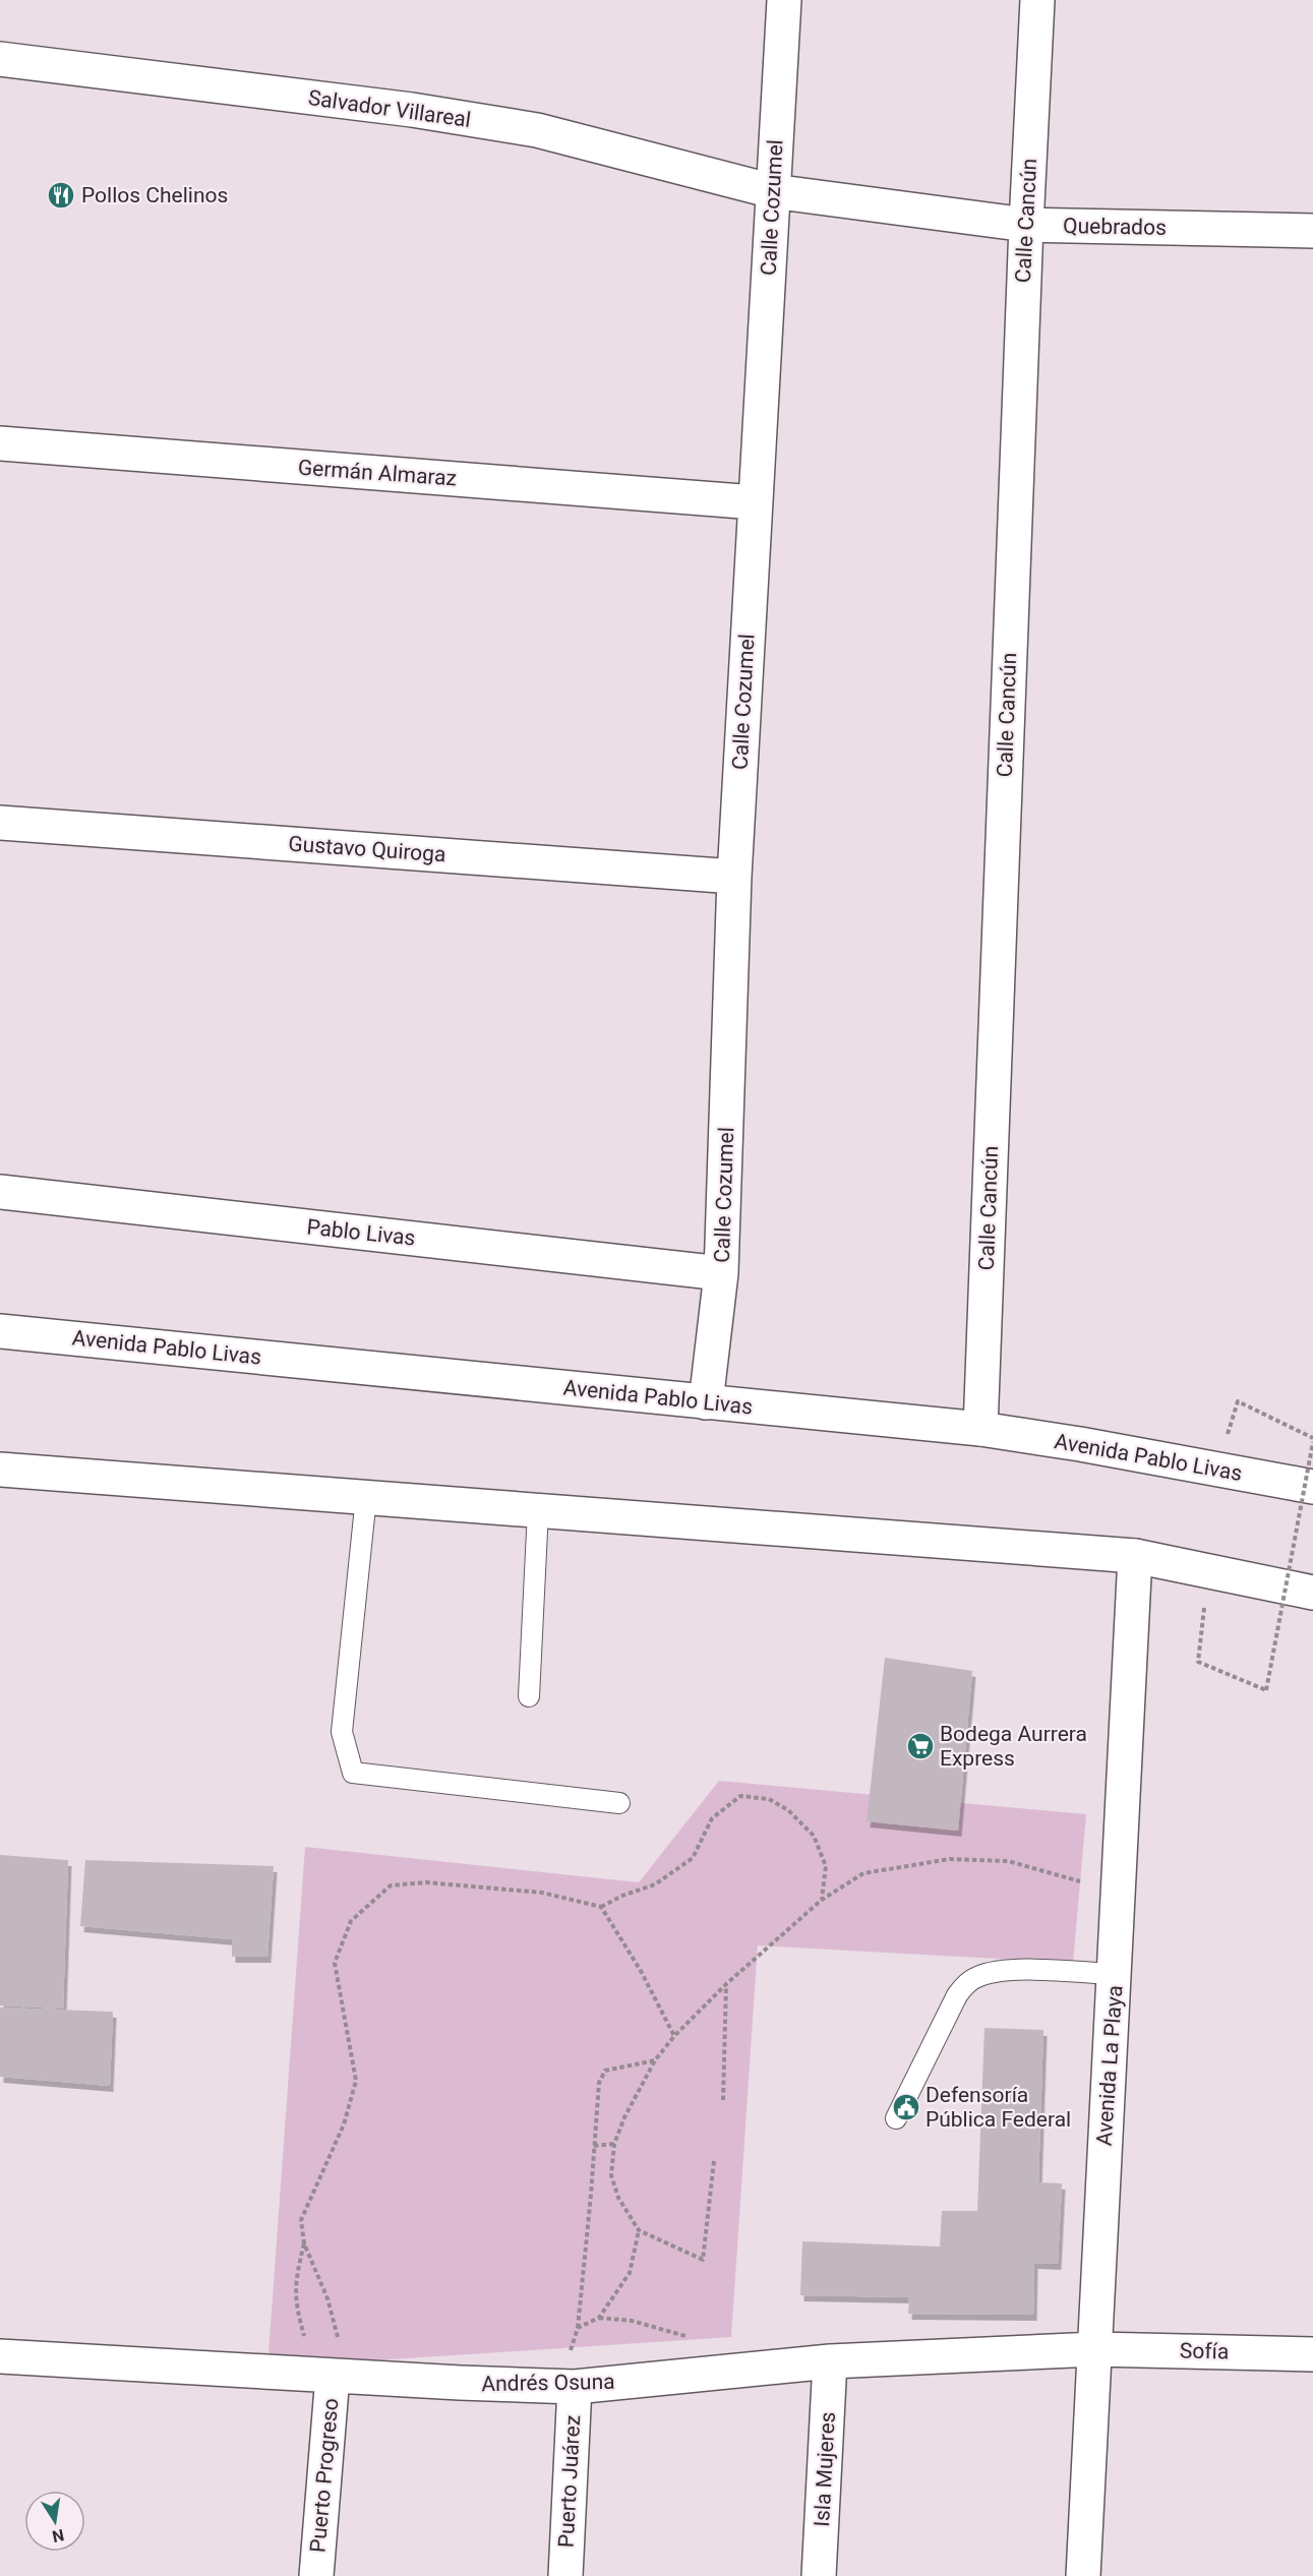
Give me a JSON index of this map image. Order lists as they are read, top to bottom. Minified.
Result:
{"streets":{"street":["Salvador Villareal","Calle Cozumel","Calle Cancún","Quebrados","Germán Almaraz","Gustavo Quiroga","Pablo Livas","Avenida Pablo Livas","Avenida La Playa","Sofía","Andrés Osuna","Isla Mujeres","Puerto Progreso","Puerto Juárez"]},"crossings":[["Salvador Villareal","Calle Cozumel"],["Salvador Villareal","Quebrados"],["Calle Cozumel","Quebrados"],["Calle Cozumel","Germán Almaraz"],["Calle Cozumel","Gustavo Quiroga"],["Calle Cozumel","Pablo Livas"],["Calle Cozumel","Avenida Pablo Livas"],["Calle Cancún","Quebrados"],["Calle Cancún","Avenida Pablo Livas"],["Avenida La Playa","Sofía"],["Avenida La Playa","Andrés Osuna"],["Sofía","Andrés Osuna"],["Andrés Osuna","Isla Mujeres"],["Andrés Osuna","Puerto Progreso"],["Andrés Osuna","Puerto Juárez"]],"places":{"restaurant":["Pollos Chelinos"],"supermarket":["Bodega Aurrera Express"],"public building":["Defensoría Pública Federal"]},"north":"bottom"}
